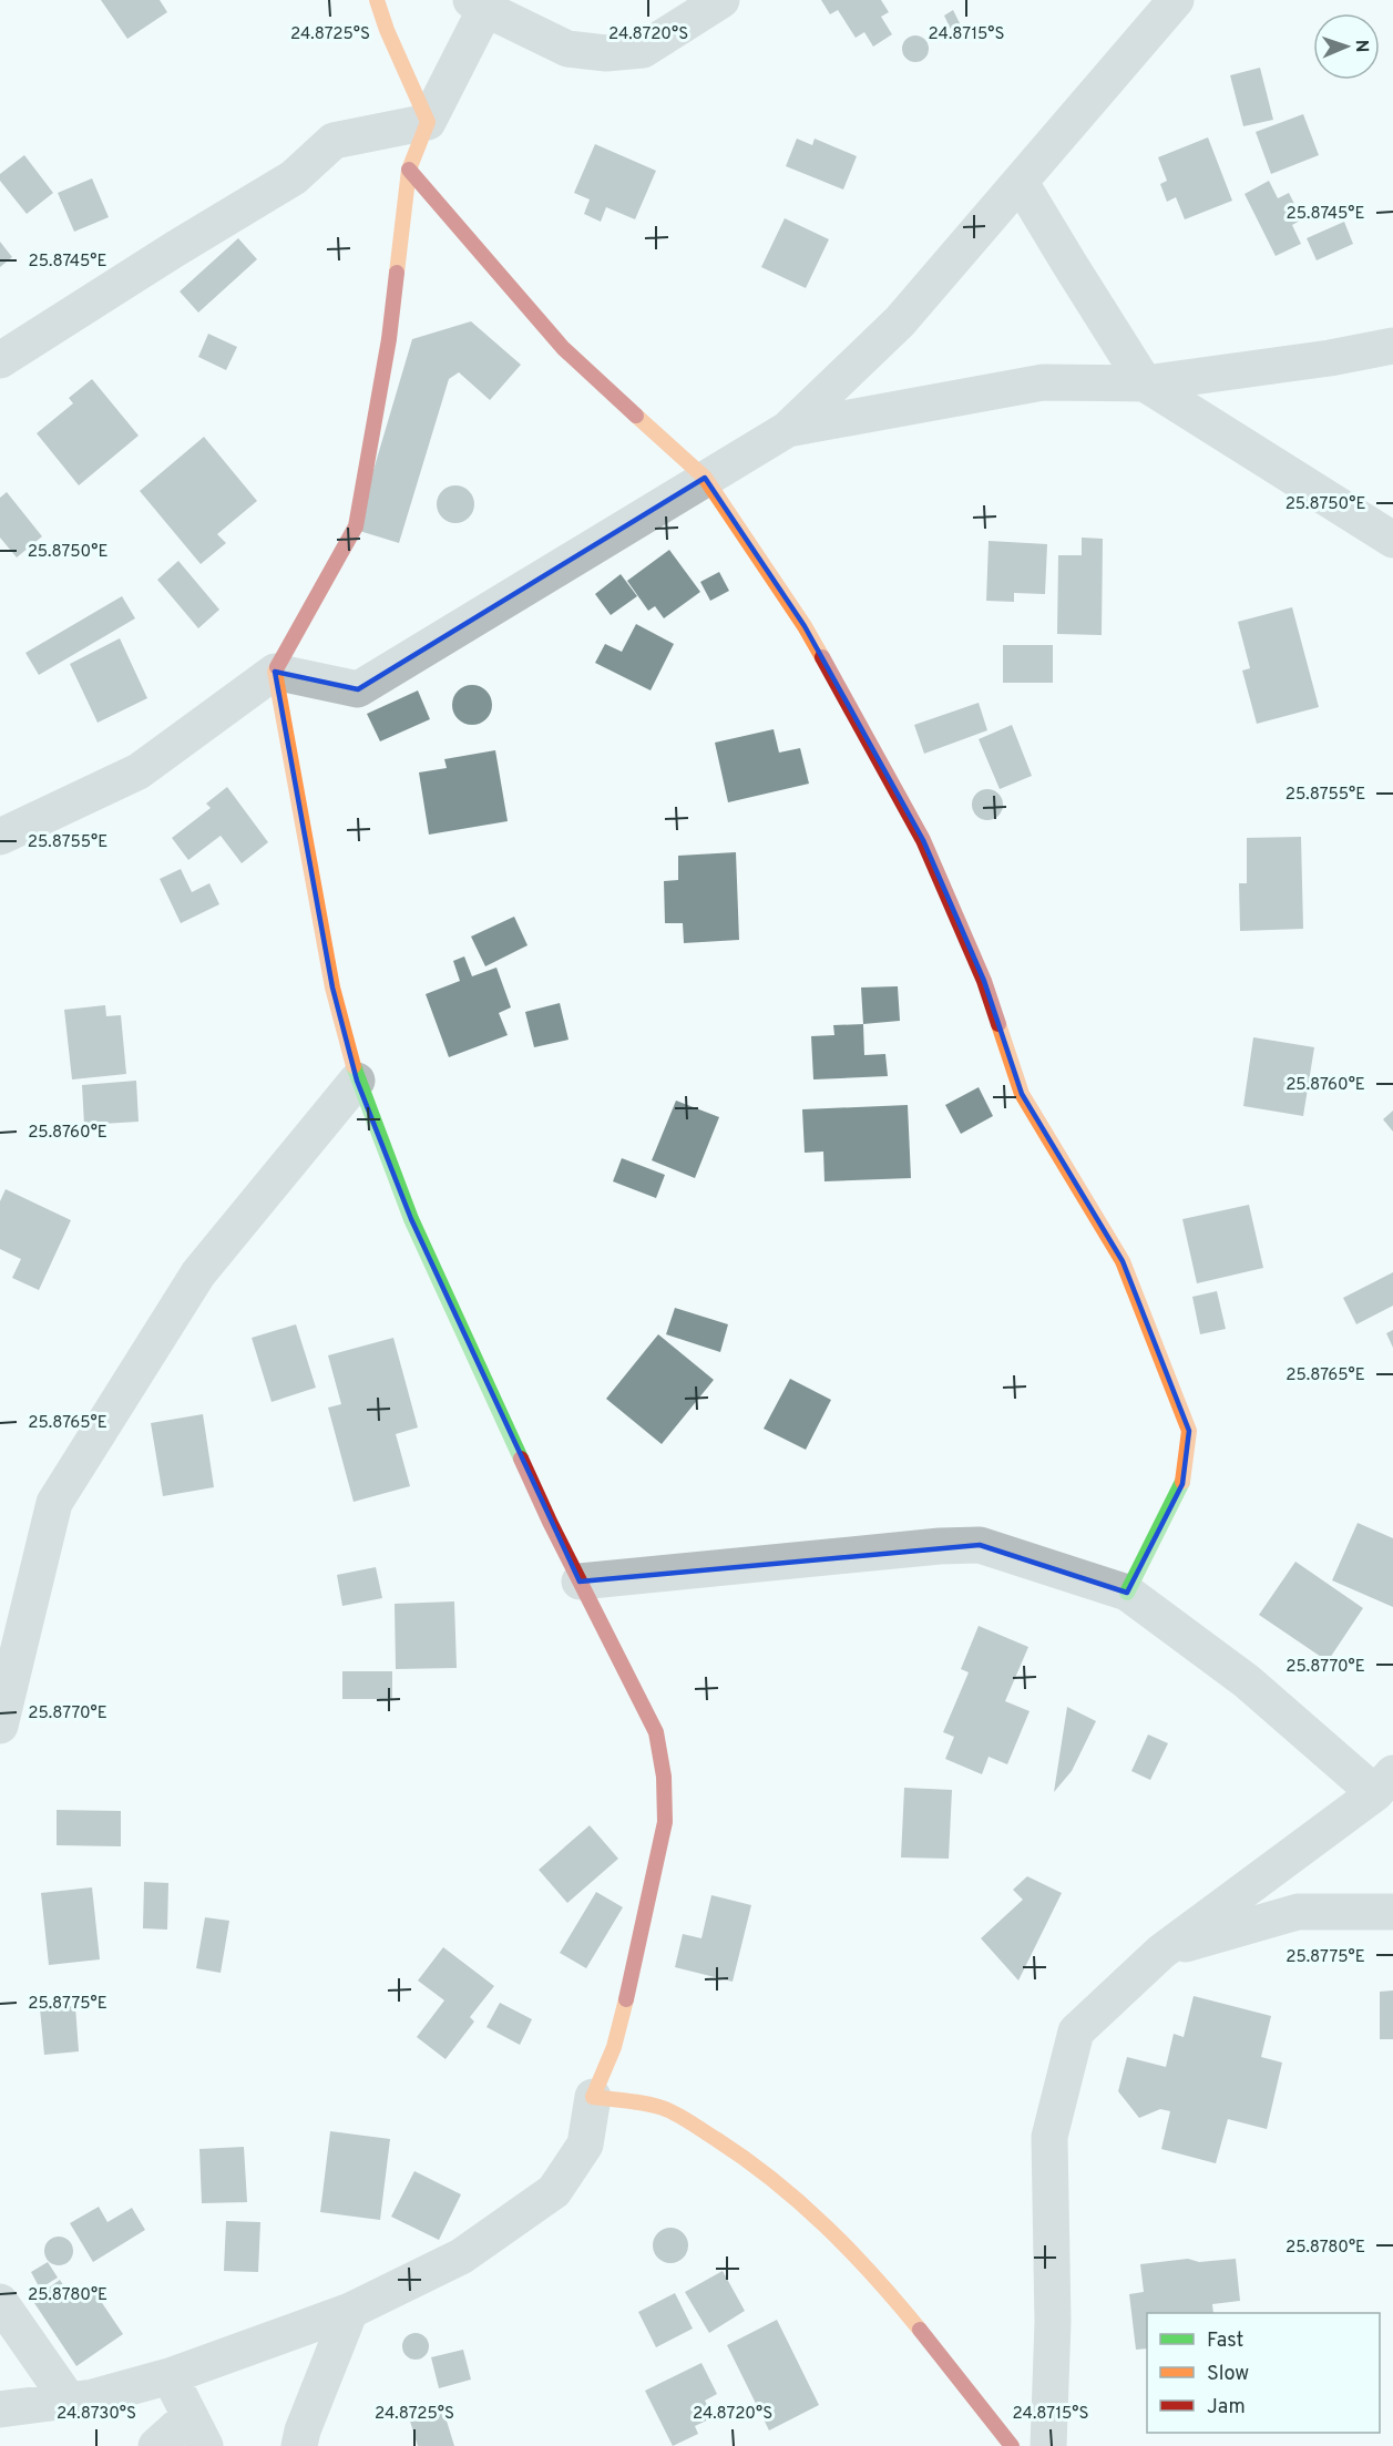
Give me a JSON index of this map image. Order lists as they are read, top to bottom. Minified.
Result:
{"legend":["Fast","Slow","Jam"],"north":"right","coordinates":["24.8725°S","24.8720°S","24.8715°S","25.8745°E","25.8750°E","25.8755°E","25.8760°E","25.8765°E","25.8770°E","25.8775°E","25.8780°E","24.8730°S"]}
